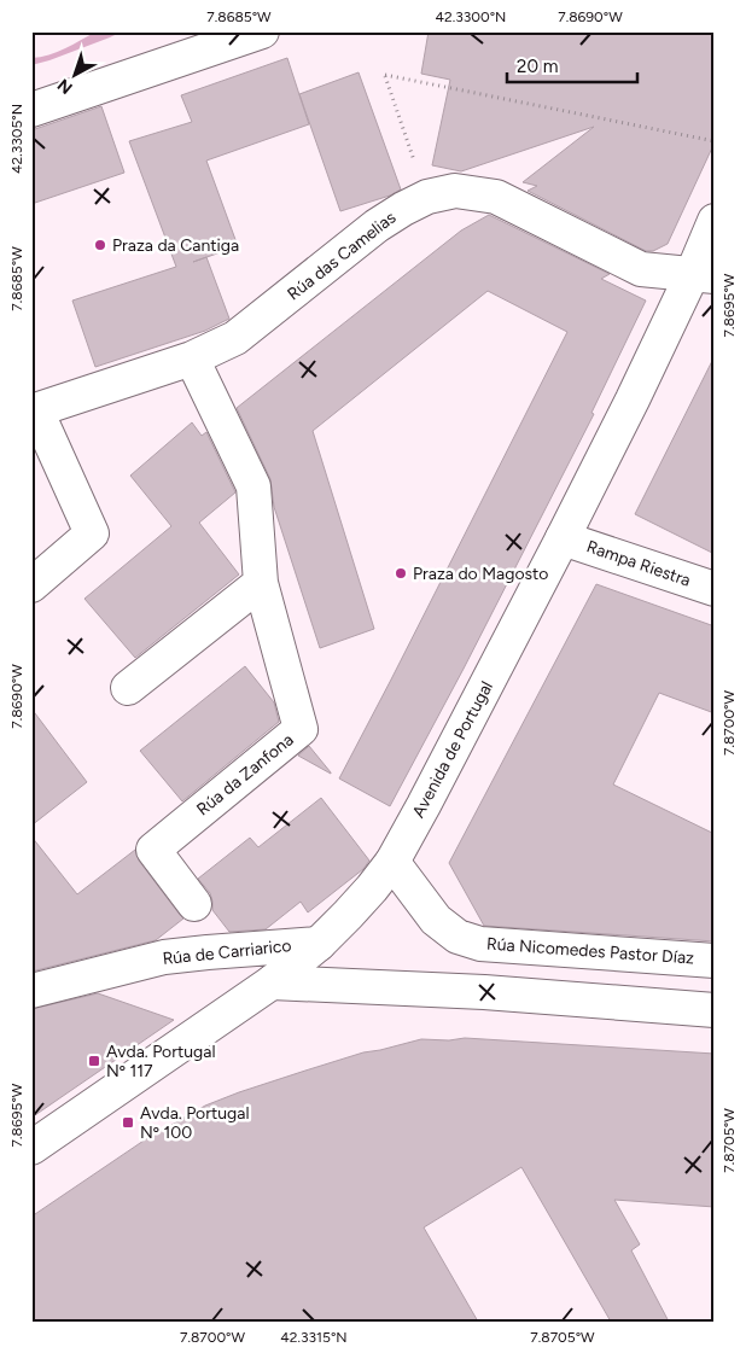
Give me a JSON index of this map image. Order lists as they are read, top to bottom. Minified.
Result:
{"streets":{"street":["Rúa das Camelias","Rampa Riestra","Avenida de Portugal","Rúa da Zanfona","Rúa Nicomedes Pastor Díaz","Rúa de Carriarico"]},"crossings":[["Rúa das Camelias","Avenida de Portugal"],["Rúa das Camelias","Rúa da Zanfona"],["Rampa Riestra","Avenida de Portugal"],["Avenida de Portugal","Rúa Nicomedes Pastor Díaz"],["Avenida de Portugal","Rúa de Carriarico"]],"places":{"other":["Praza da Cantiga","Praza do Magosto"],"transit":["Avda. Portugal Nº 117","Avda. Portugal Nº 100"]},"scale_bar":"20 m","north":"bottom left","coordinates":["7.8685°W","42.3300°N","7.8690°W","42.3305°N","7.8695°W","7.8700°W","7.8705°W","42.3315°N"]}
